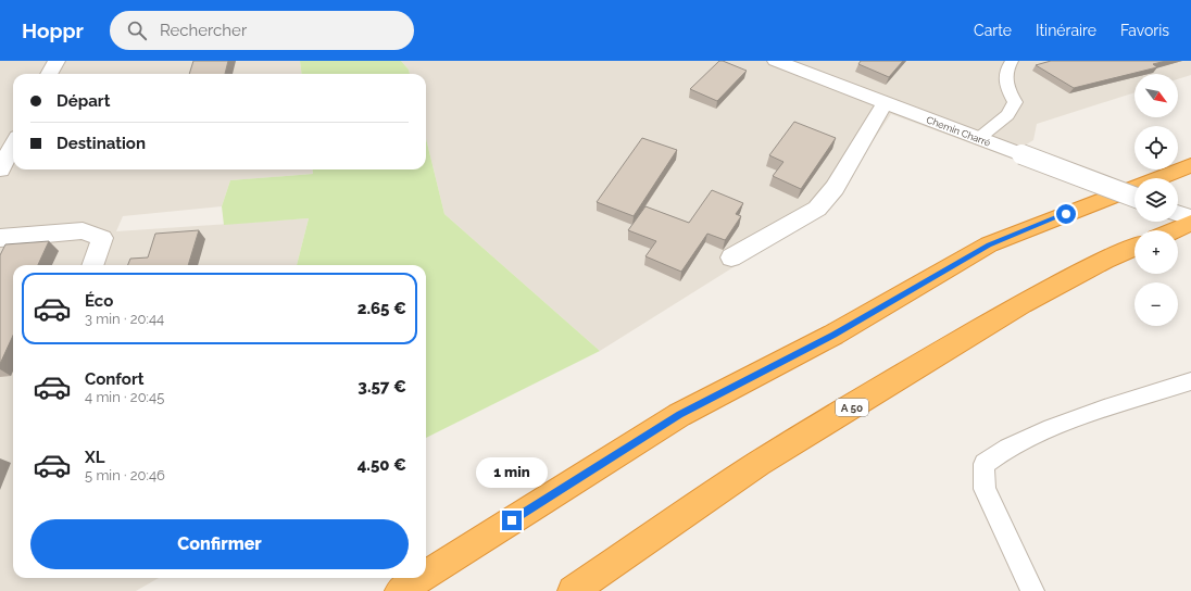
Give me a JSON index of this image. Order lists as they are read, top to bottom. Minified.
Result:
{"streets":{"highway":["A 50"],"street":["Chemin Charré"]},"north":"bottom right","page":{"header":"Hoppr","search":"Rechercher","nav":["Carte","Itinéraire","Favoris"],"map_buttons":["+","−"],"banner":["Départ","Destination"],"list":[{"name":"Éco","note":"3 min · 20:44","value":"2.65 €"},{"name":"Confort","note":"4 min · 20:45","value":"3.57 €"},{"name":"XL","note":"5 min · 20:46","value":"4.50 €"}],"bubble":"1 min","buttons":"Confirmer"}}
